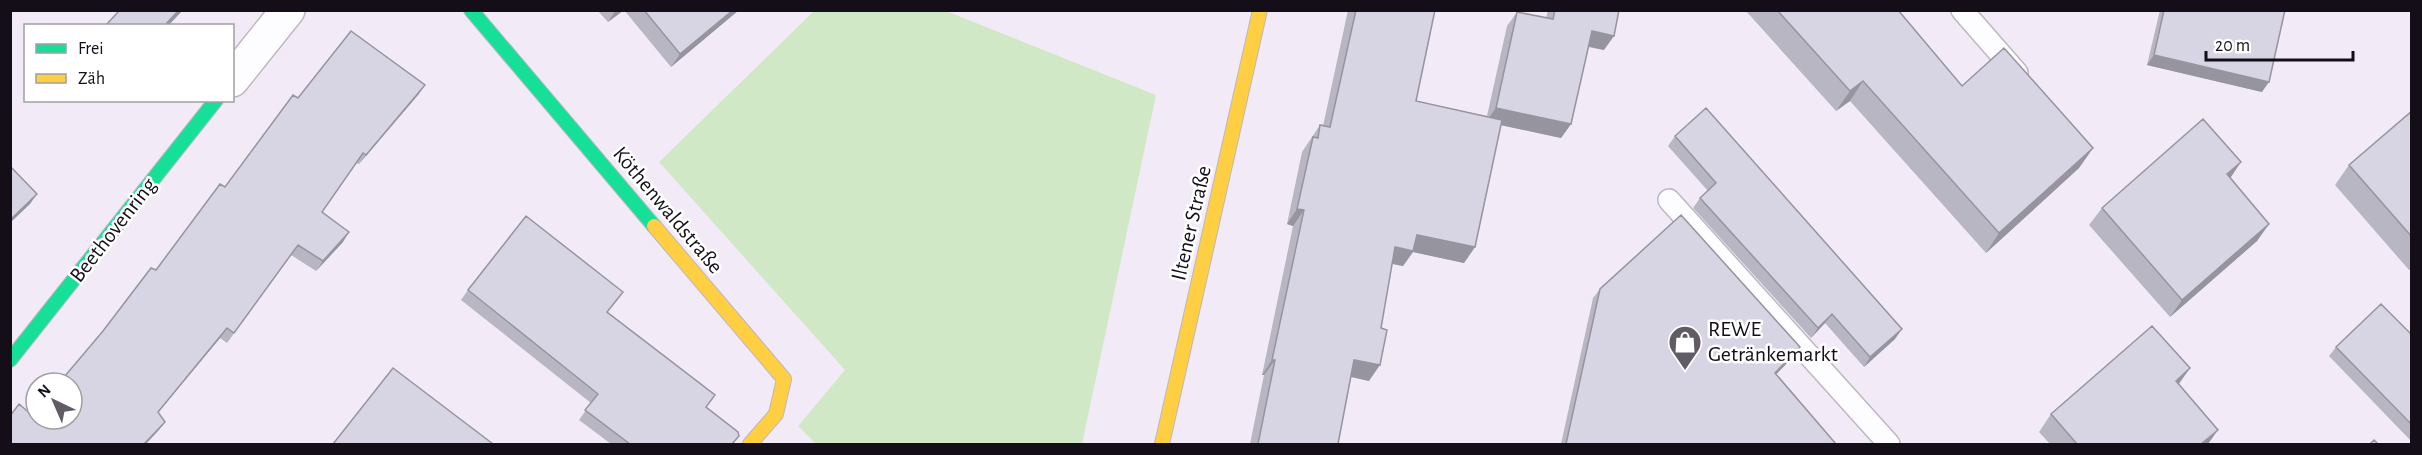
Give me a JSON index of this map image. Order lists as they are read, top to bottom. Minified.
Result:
{"streets":{"street":["Köthenwaldstraße","Iltener Straße","Beethovenring"]},"places":{"shop":["REWE Getränkemarkt"]},"legend":["Frei","Zäh"],"scale_bar":"20 m","north":"top left"}
